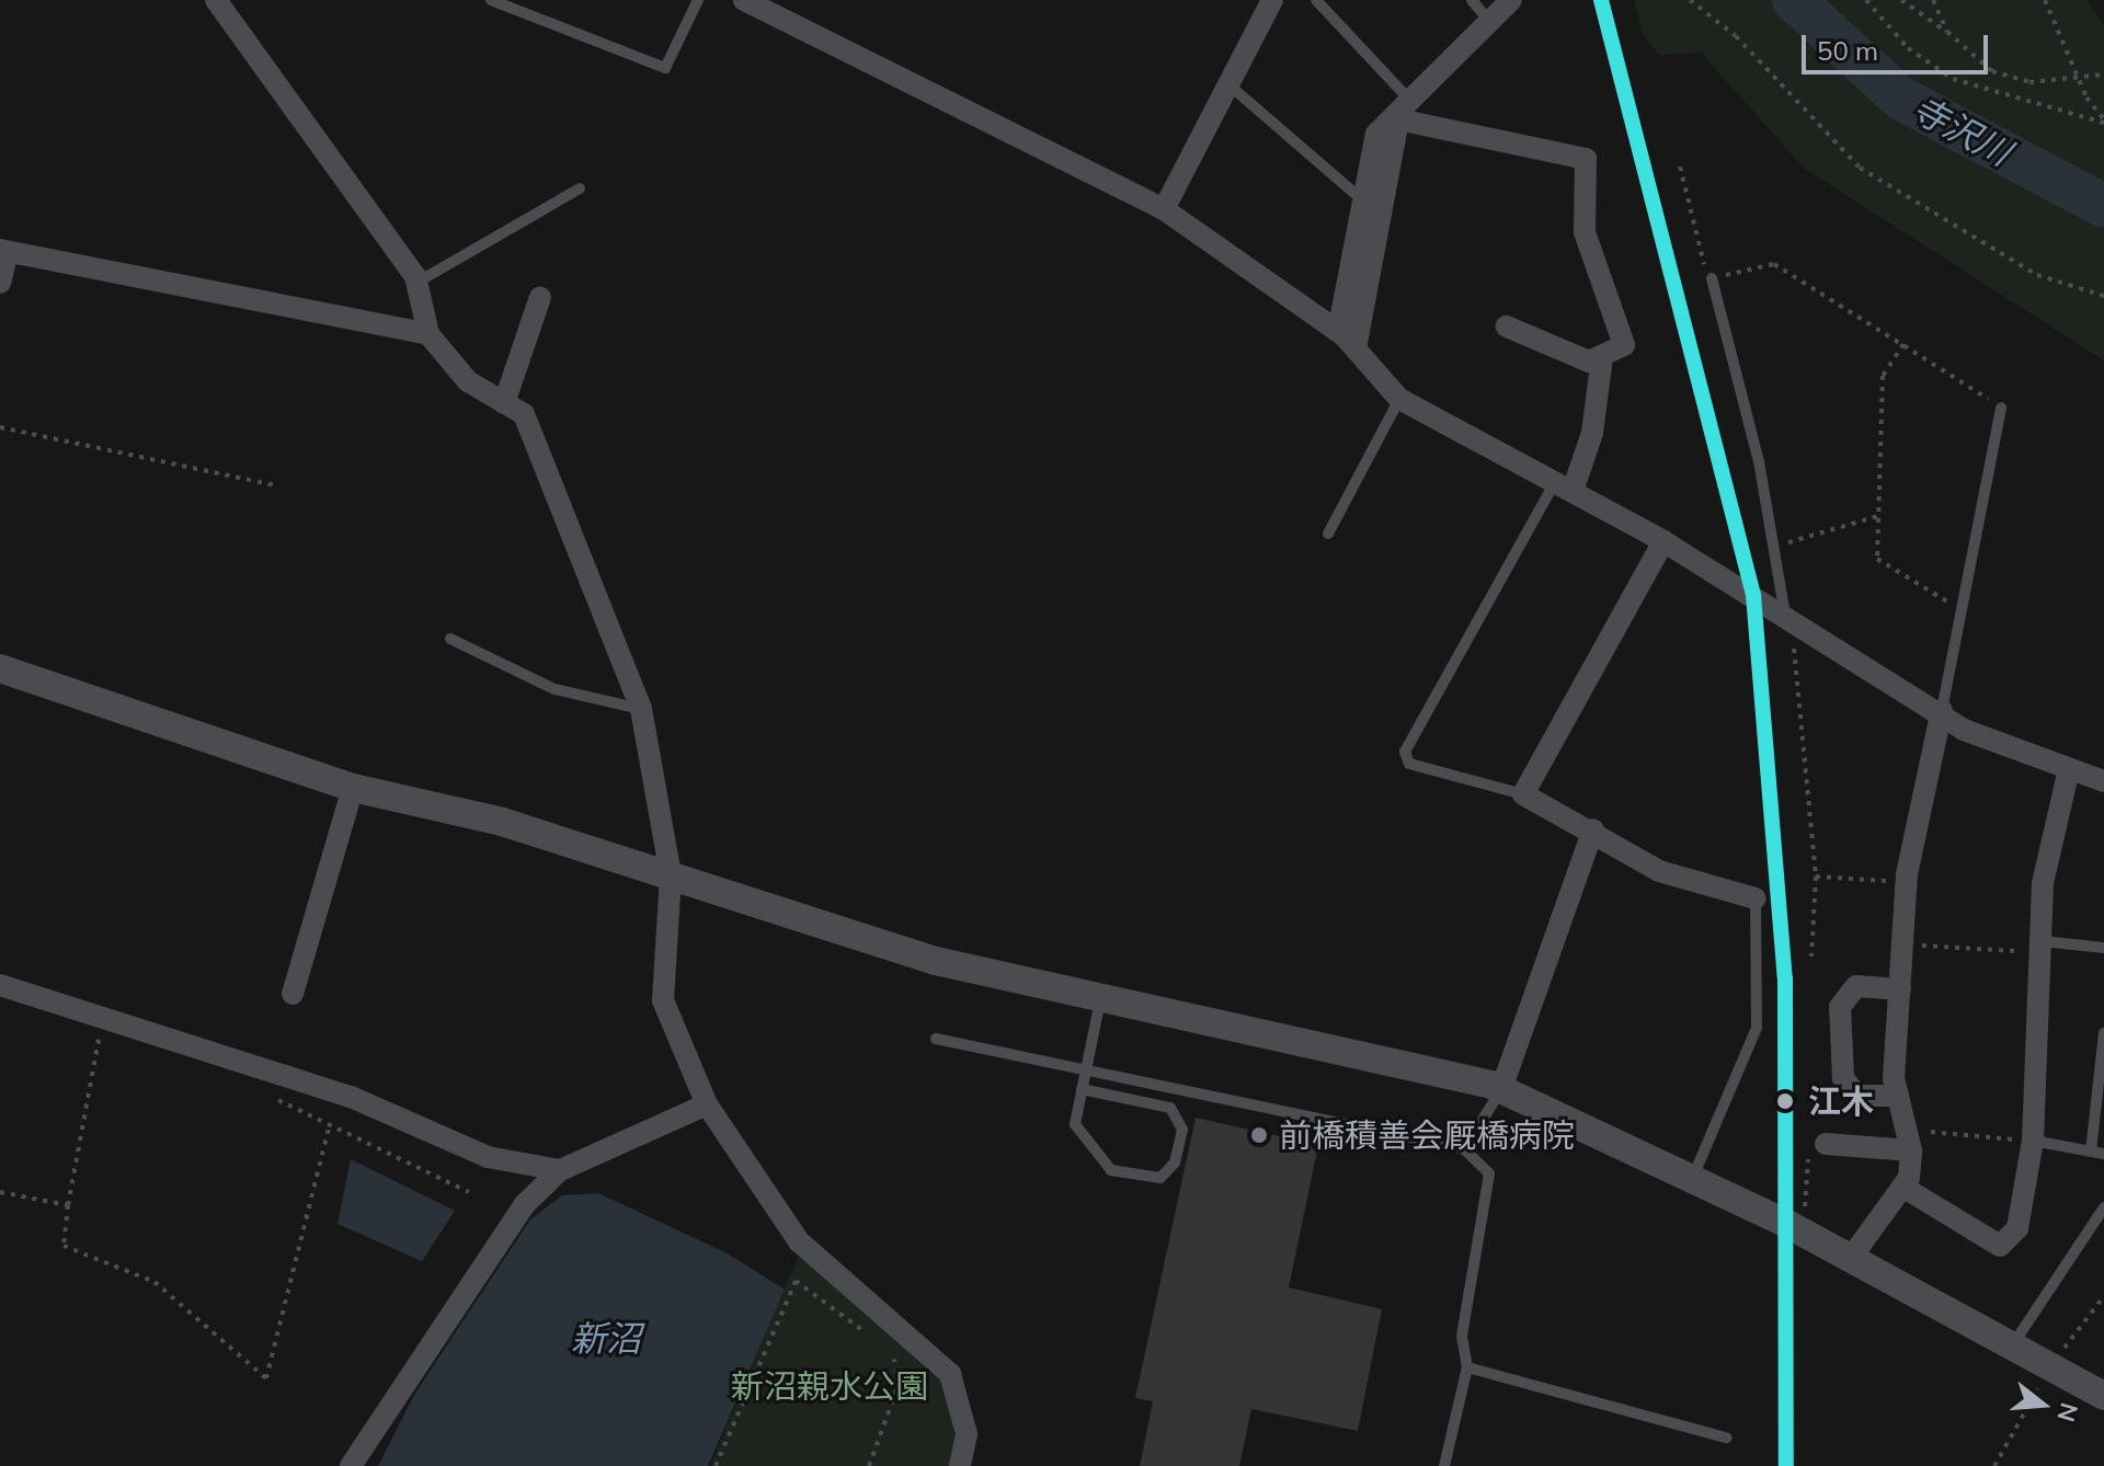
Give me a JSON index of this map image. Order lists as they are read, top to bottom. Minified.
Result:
{"water":["寺沢川","新沼"],"parks":["新沼親水公園"],"places":["江木","前橋積善会厩橋病院"],"scale_bar":"50 m","north":"right"}
